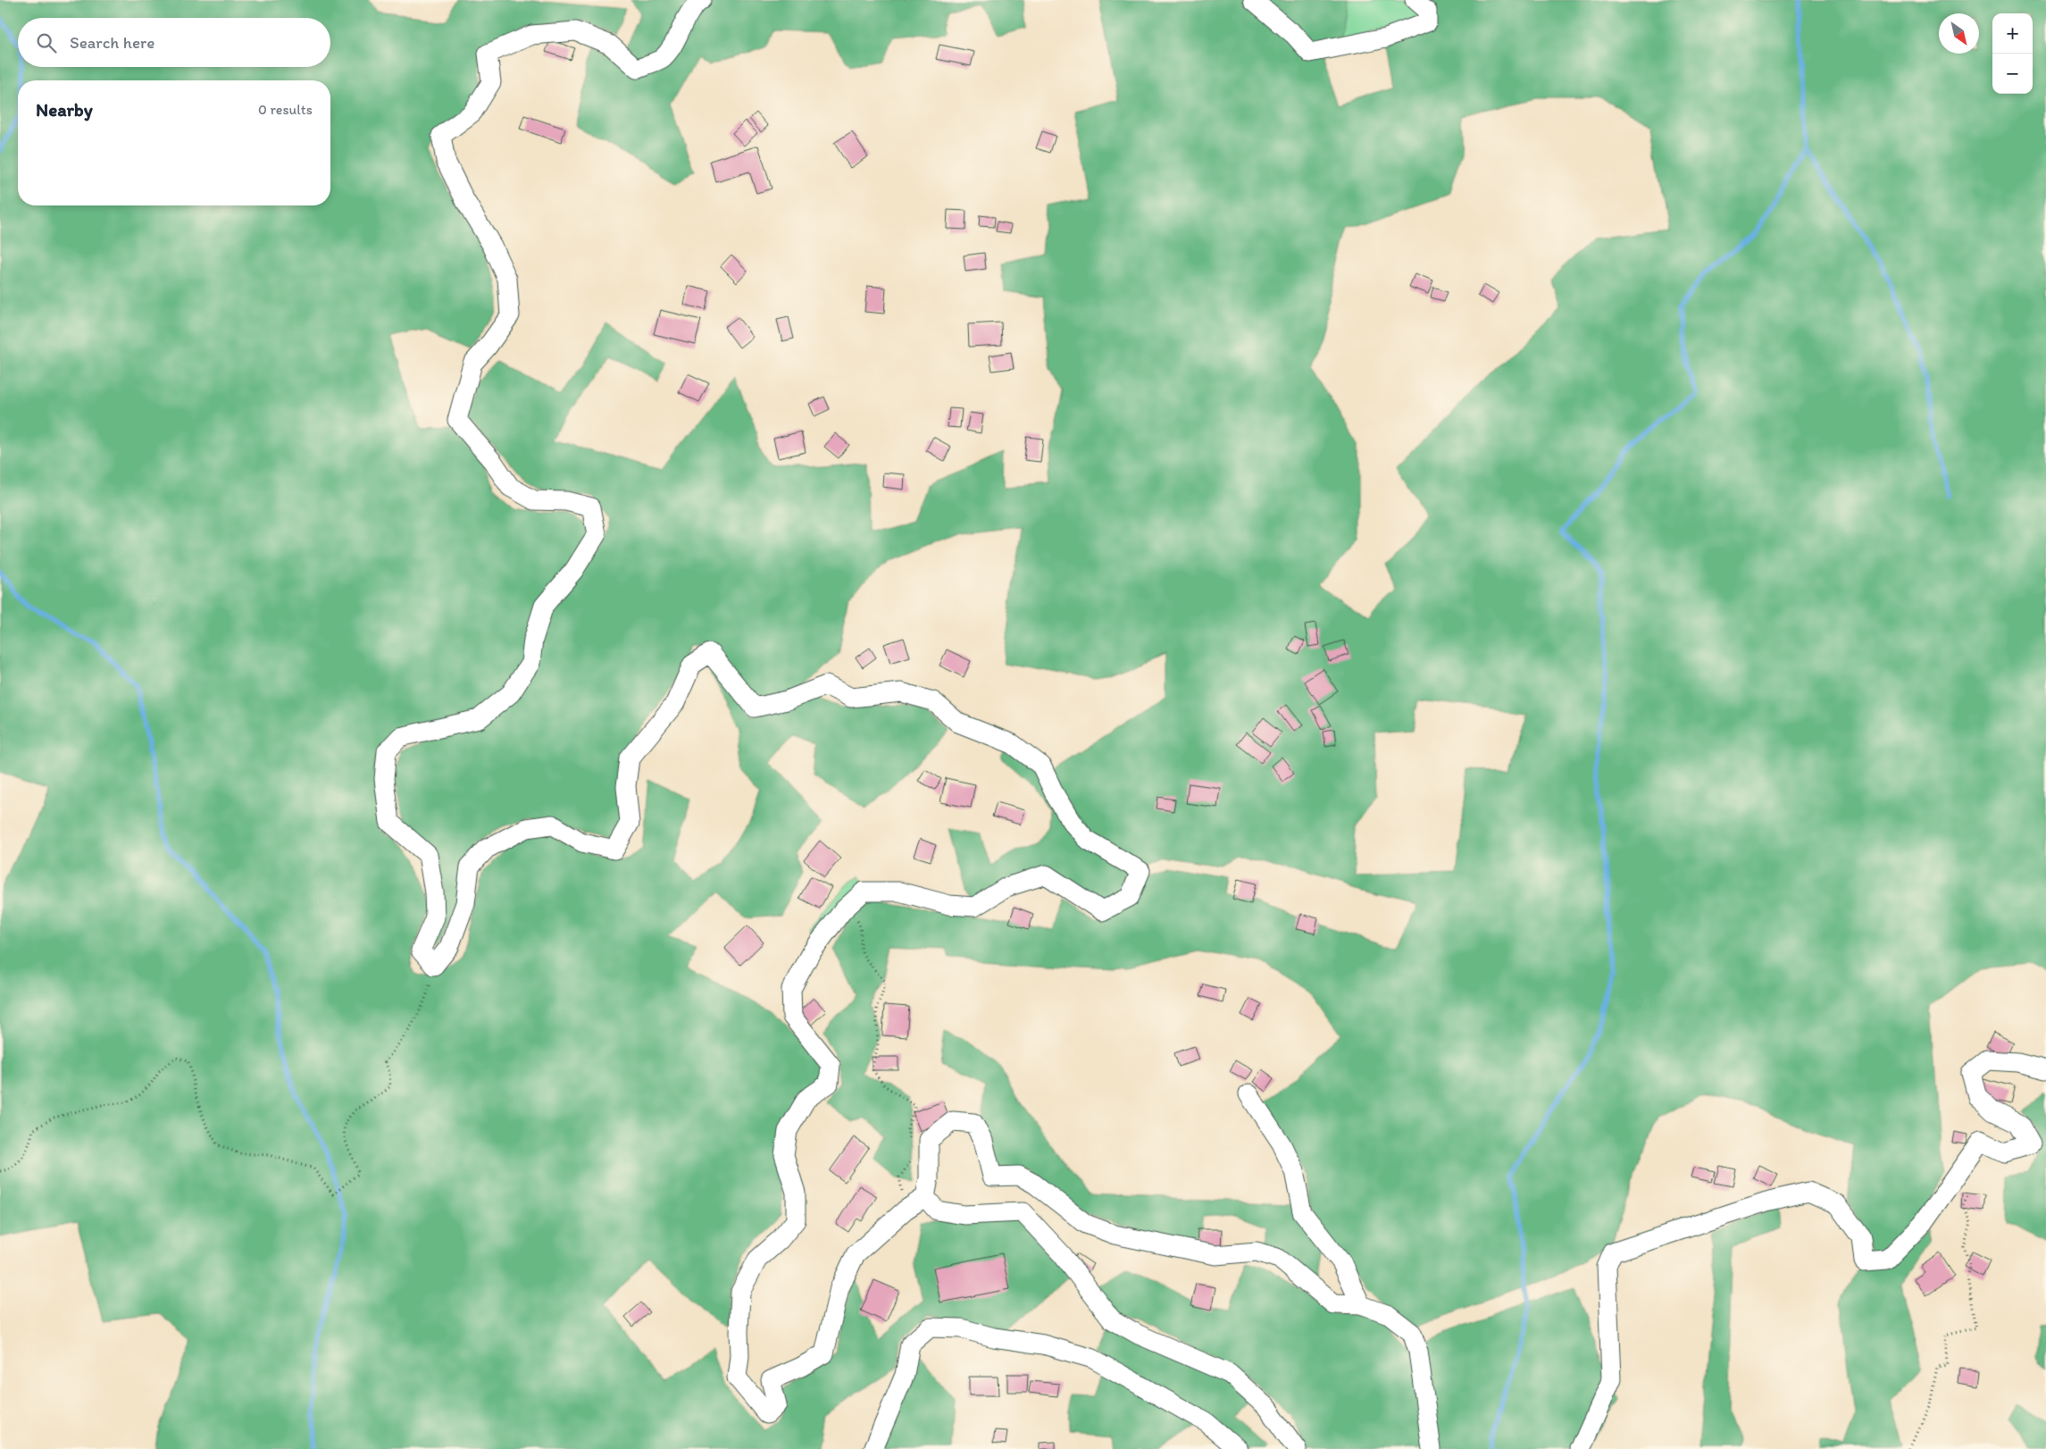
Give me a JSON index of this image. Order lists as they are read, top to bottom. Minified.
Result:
{"north":"bottom right","page":{"map_buttons":["+","−"],"search":"Search here","heading":["Nearby","0 results"]}}
